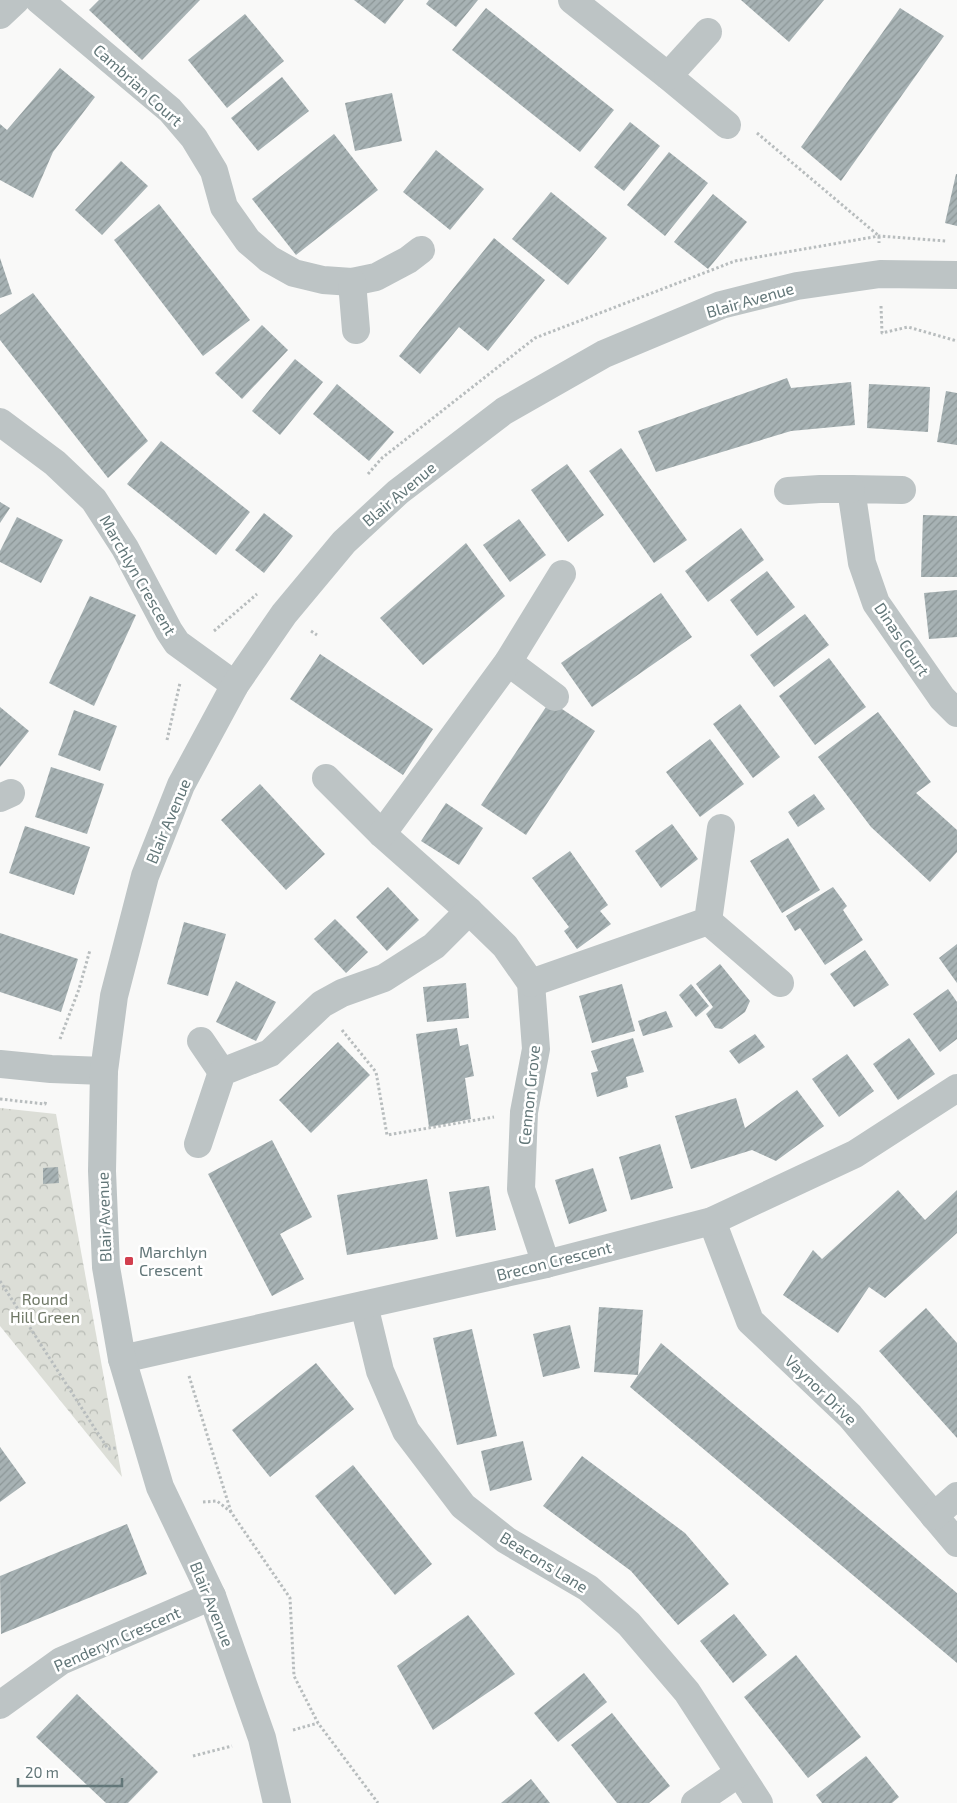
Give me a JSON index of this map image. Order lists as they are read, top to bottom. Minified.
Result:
{"streets":{"street":["Cambrian Court","Blair Avenue","Marchlyn Crescent","Dinas Court","Cennon Grove","Brecon Crescent","Vaynor Drive","Beacons Lane","Penderyn Crescent"]},"crossings":[["Blair Avenue","Marchlyn Crescent"],["Blair Avenue","Brecon Crescent"],["Blair Avenue","Penderyn Crescent"],["Cennon Grove","Brecon Crescent"],["Brecon Crescent","Vaynor Drive"],["Brecon Crescent","Beacons Lane"]],"parks":["Round Hill Green"],"places":{"transit":["Marchlyn Crescent"]},"scale_bar":"20 m"}
